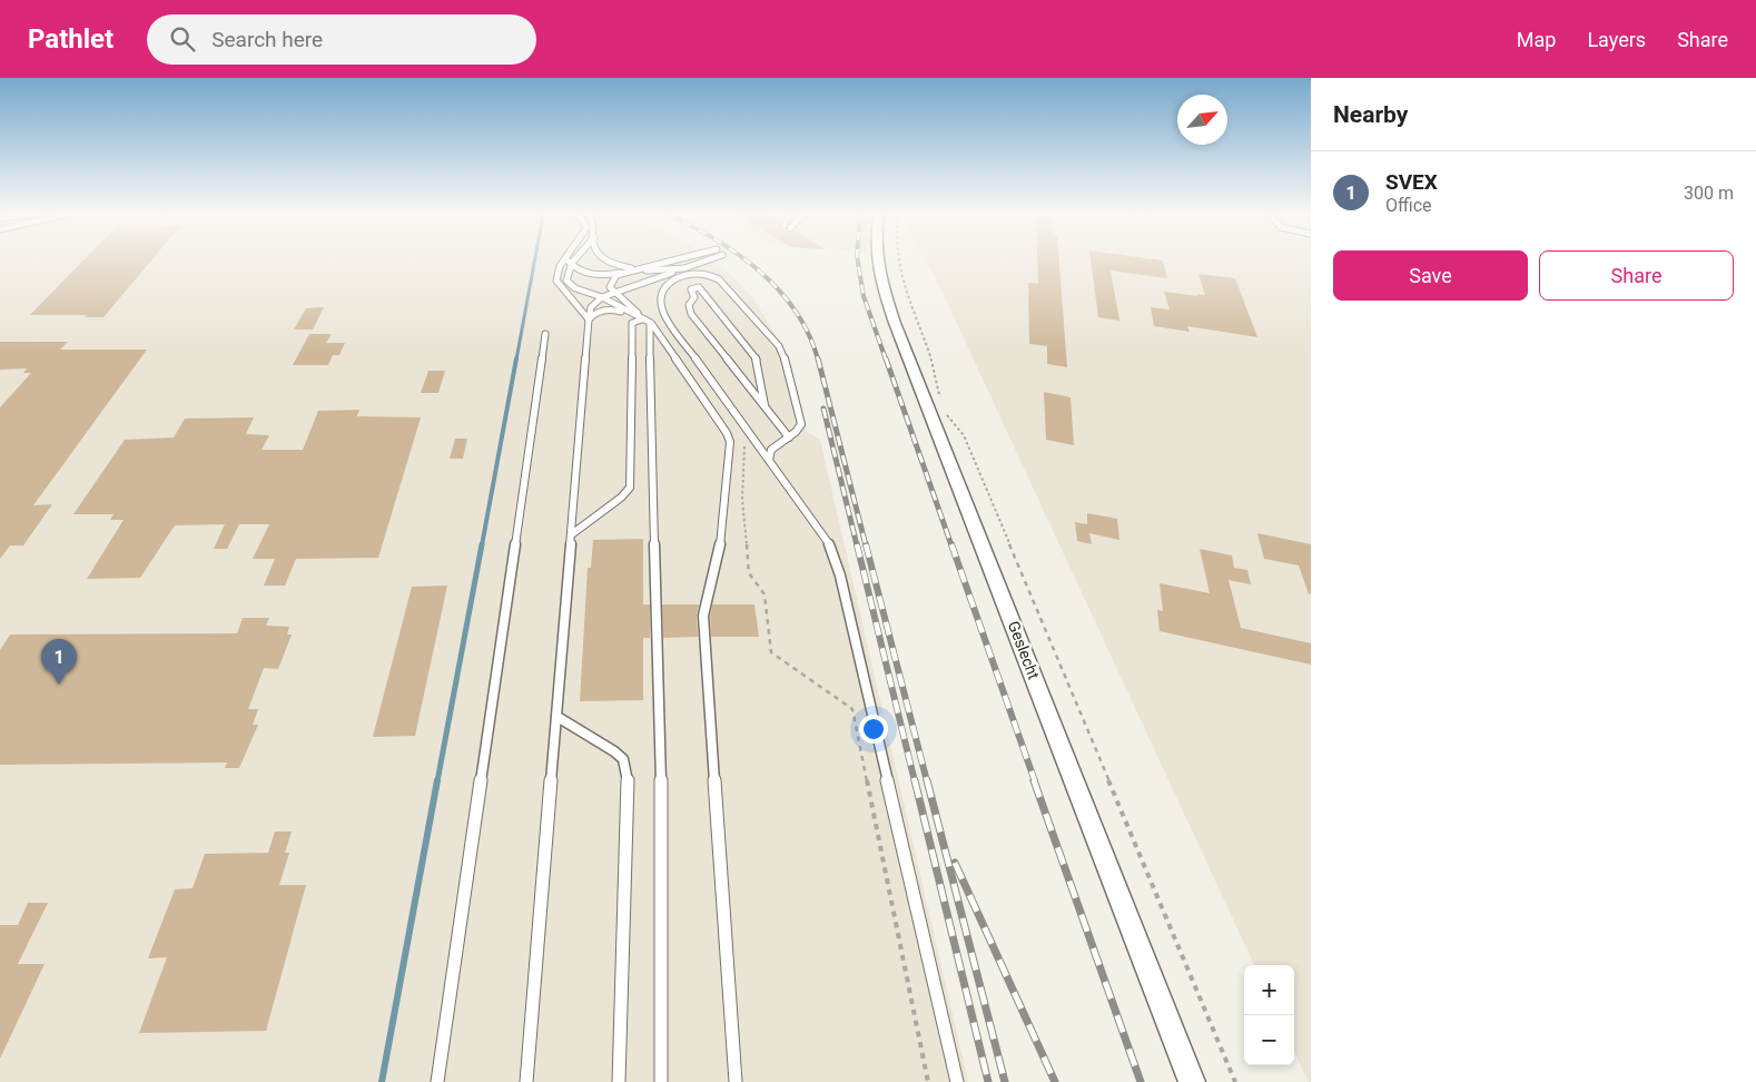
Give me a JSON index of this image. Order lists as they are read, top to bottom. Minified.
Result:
{"streets":{"street":["Geslecht"]},"north":"top right","page":{"header":"Pathlet","search":"Search here","nav":["Map","Layers","Share"],"heading":"Nearby","list":[{"mark":"1","name":"SVEX","note":"Office","value":"300 m"}],"buttons":["Save","Share"],"pins":"1","map_buttons":["+","−"]}}
